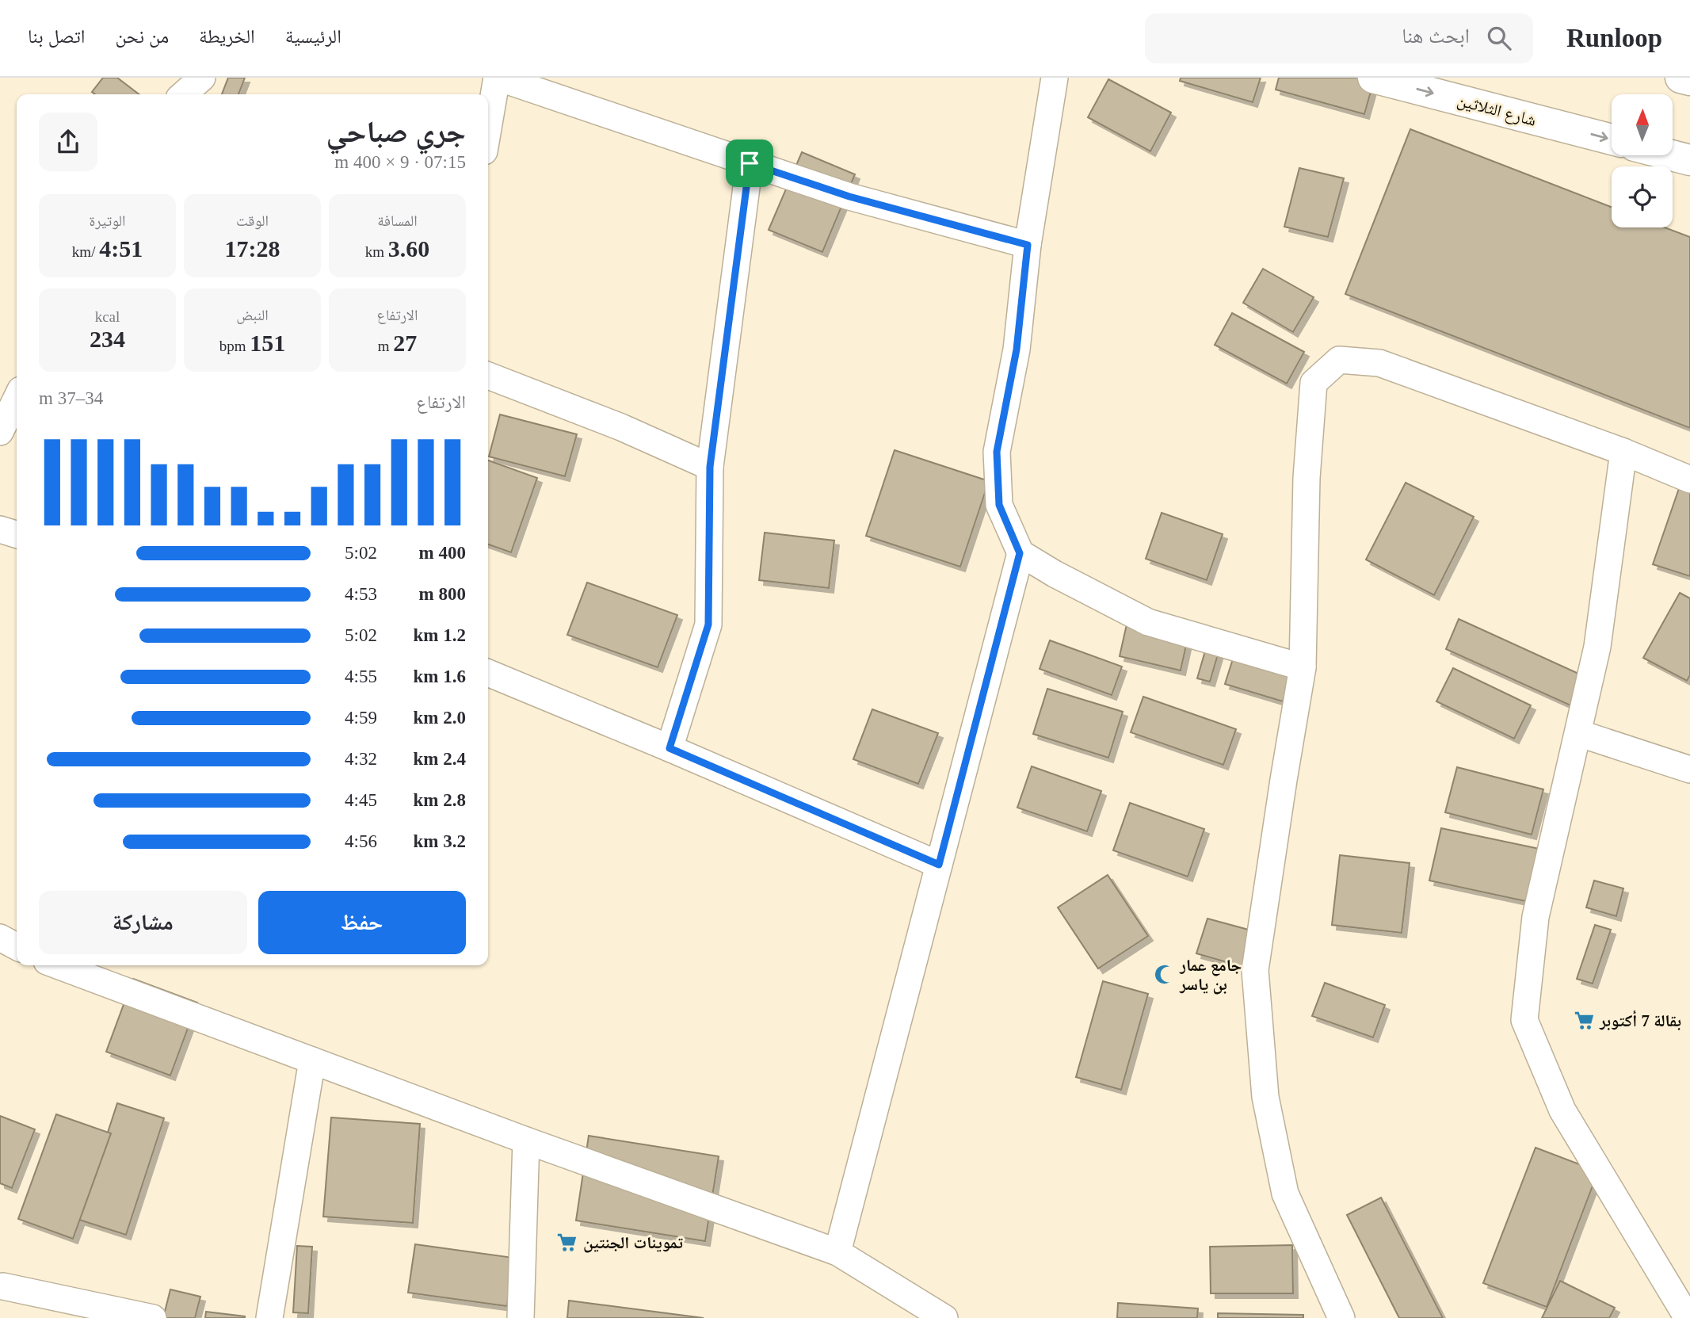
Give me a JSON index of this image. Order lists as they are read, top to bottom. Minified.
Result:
{"streets":{"street":["شارع الثلاثين"]},"one_way":["شارع الثلاثين"],"places":{"mosque":["جامع عمار بن ياسر"],"supermarket":["بقالة 7 أكتوبر","تموينات الجنتين"]},"north":"top","page":{"header":"Runloop","search":"ابحث هنا","nav":["الرئيسية","الخريطة","من نحن","اتصل بنا"],"heading":["جري صباحي","07:15 · 9 × 400 m"],"stats":[["المسافة","3.60 km"],["الوقت","17:28"],["الوتيرة","4:51 /km"],["الارتفاع","27 m"],["النبض","151 bpm"],["kcal","234"]],"chart":["الارتفاع","34–37 m"],"list":[{"name":"400 m","note":"5:02"},{"name":"800 m","note":"4:53"},{"name":"1.2 km","note":"5:02"},{"name":"1.6 km","note":"4:55"},{"name":"2.0 km","note":"4:59"},{"name":"2.4 km","note":"4:32"},{"name":"2.8 km","note":"4:45"},{"name":"3.2 km","note":"4:56"}],"buttons":["حفظ","مشاركة"]}}
